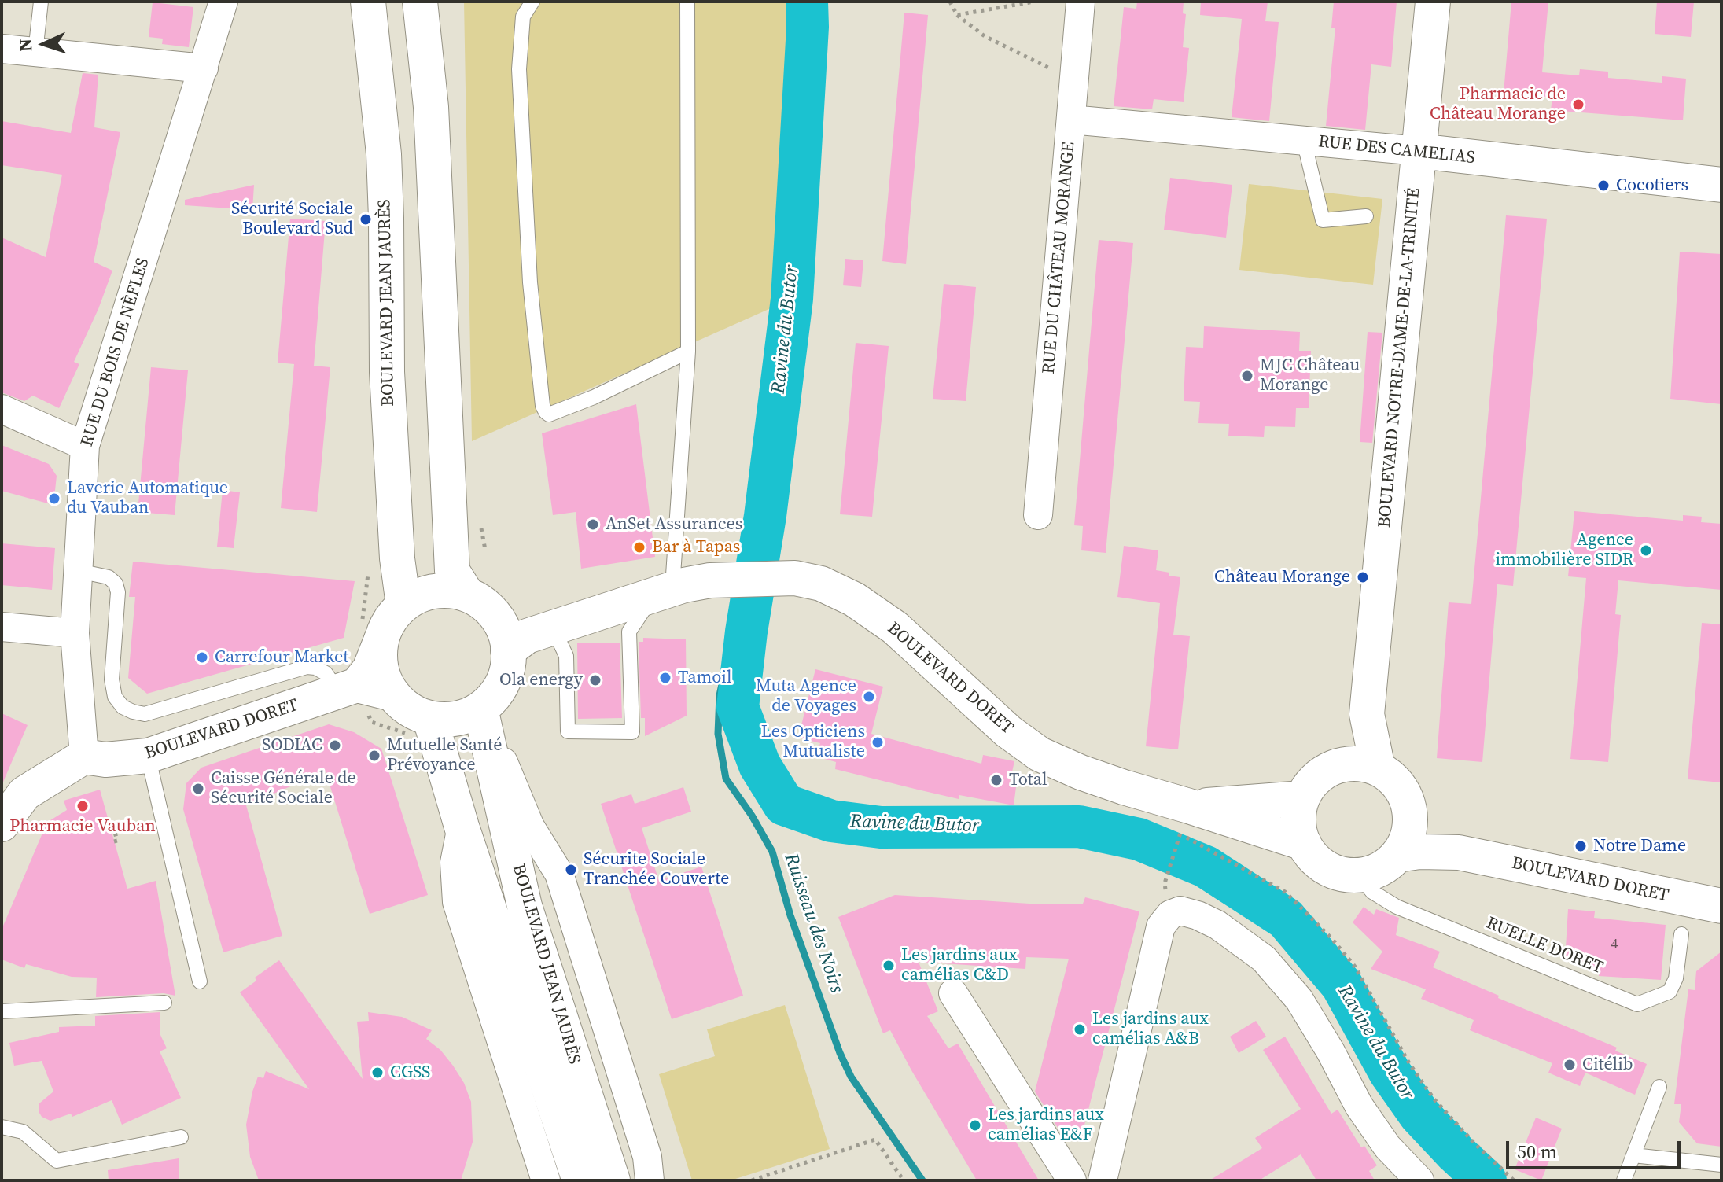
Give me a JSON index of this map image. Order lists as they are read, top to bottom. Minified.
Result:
{"streets":{"street":["RUE DES CAMELIAS","RUE DU CHÂTEAU MORANGE","BOULEVARD JEAN JAURÈS","RUE DU BOIS DE NÈFLES","BOULEVARD NOTRE-DAME-DE-LA-TRINITÉ","BOULEVARD DORET"],"lane":["RUELLE DORET"]},"crossings":[["RUE DES CAMELIAS","RUE DU CHÂTEAU MORANGE"],["RUE DES CAMELIAS","BOULEVARD NOTRE-DAME-DE-LA-TRINITÉ"],["BOULEVARD JEAN JAURÈS","BOULEVARD DORET"],["RUE DU BOIS DE NÈFLES","BOULEVARD DORET"],["BOULEVARD NOTRE-DAME-DE-LA-TRINITÉ","BOULEVARD DORET"],["BOULEVARD NOTRE-DAME-DE-LA-TRINITÉ","RUELLE DORET"],["BOULEVARD DORET","RUELLE DORET"]],"water":["Ravine du Butor","Ruisseau des Noirs"],"places":["Pharmacie de Château Morange","Cocotiers","Sécurité Sociale Boulevard Sud","MJC Château Morange","Laverie Automatique du Vauban","AnSet Assurances","Bar à Tapas","Agence immobilière SIDR","Château Morange","Carrefour Market","Tamoil","Ola energy","Muta Agence de Voyages","Les Opticiens Mutualiste","SODIAC","Mutuelle Santé Prévoyance","Total","Caisse Générale de Sécurité Sociale","Pharmacie Vauban","Notre Dame","Sécurite Sociale Tranchée Couverte","Les jardins aux camélias C&D","Les jardins aux camélias A&B","Citélib","CGSS","Les jardins aux camélias E&F"],"house_numbers":["4"],"scale_bar":"50 m","north":"left"}
